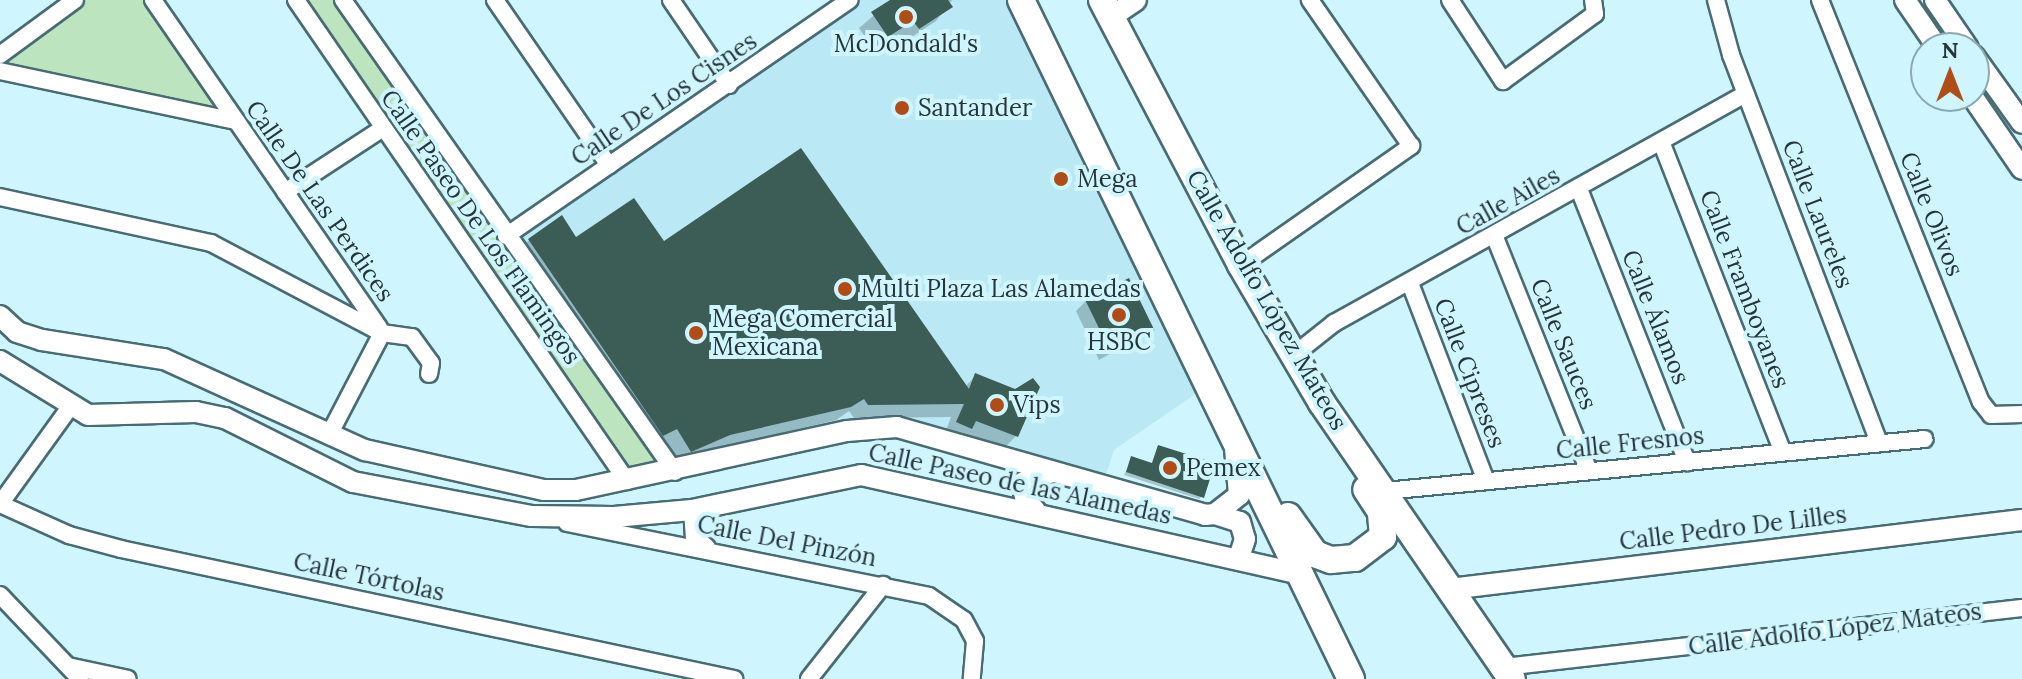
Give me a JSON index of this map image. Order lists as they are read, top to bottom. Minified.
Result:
{"streets":{"main road":["Calle Adolfo López Mateos"],"street":["Calle De Los Cisnes","Calle De Las Perdices","Calle Ailes","Calle Laureles","Calle Olivos","Calle Paseo De Los Flamingos","Calle Framboyanes","Calle Álamos","Calle Sauces","Calle Cipreses","Calle Fresnos","Calle Paseo de las Alamedas","Calle Pedro De Lilles","Calle Del Pinzón","Calle Tórtolas"]},"crossings":[["Calle De Los Cisnes","Calle Paseo De Los Flamingos"],["Calle De Las Perdices","Calle Paseo de las Alamedas"],["Calle Ailes","Calle Laureles"],["Calle Ailes","Calle Framboyanes"],["Calle Ailes","Calle Adolfo López Mateos"],["Calle Ailes","Calle Álamos"],["Calle Ailes","Calle Sauces"],["Calle Ailes","Calle Cipreses"],["Calle Laureles","Calle Fresnos"],["Calle Paseo De Los Flamingos","Calle Paseo de las Alamedas"],["Calle Framboyanes","Calle Fresnos"],["Calle Adolfo López Mateos","Calle Fresnos"],["Calle Adolfo López Mateos","Calle Pedro De Lilles"],["Calle Álamos","Calle Fresnos"],["Calle Sauces","Calle Fresnos"],["Calle Cipreses","Calle Fresnos"],["Calle Paseo de las Alamedas","Calle Del Pinzón"]],"places":["McDondald's","Santander","Mega","Multi Plaza Las Alamedas","HSBC","Mega Comercial Mexicana","Vips","Pemex"],"north":"top"}
